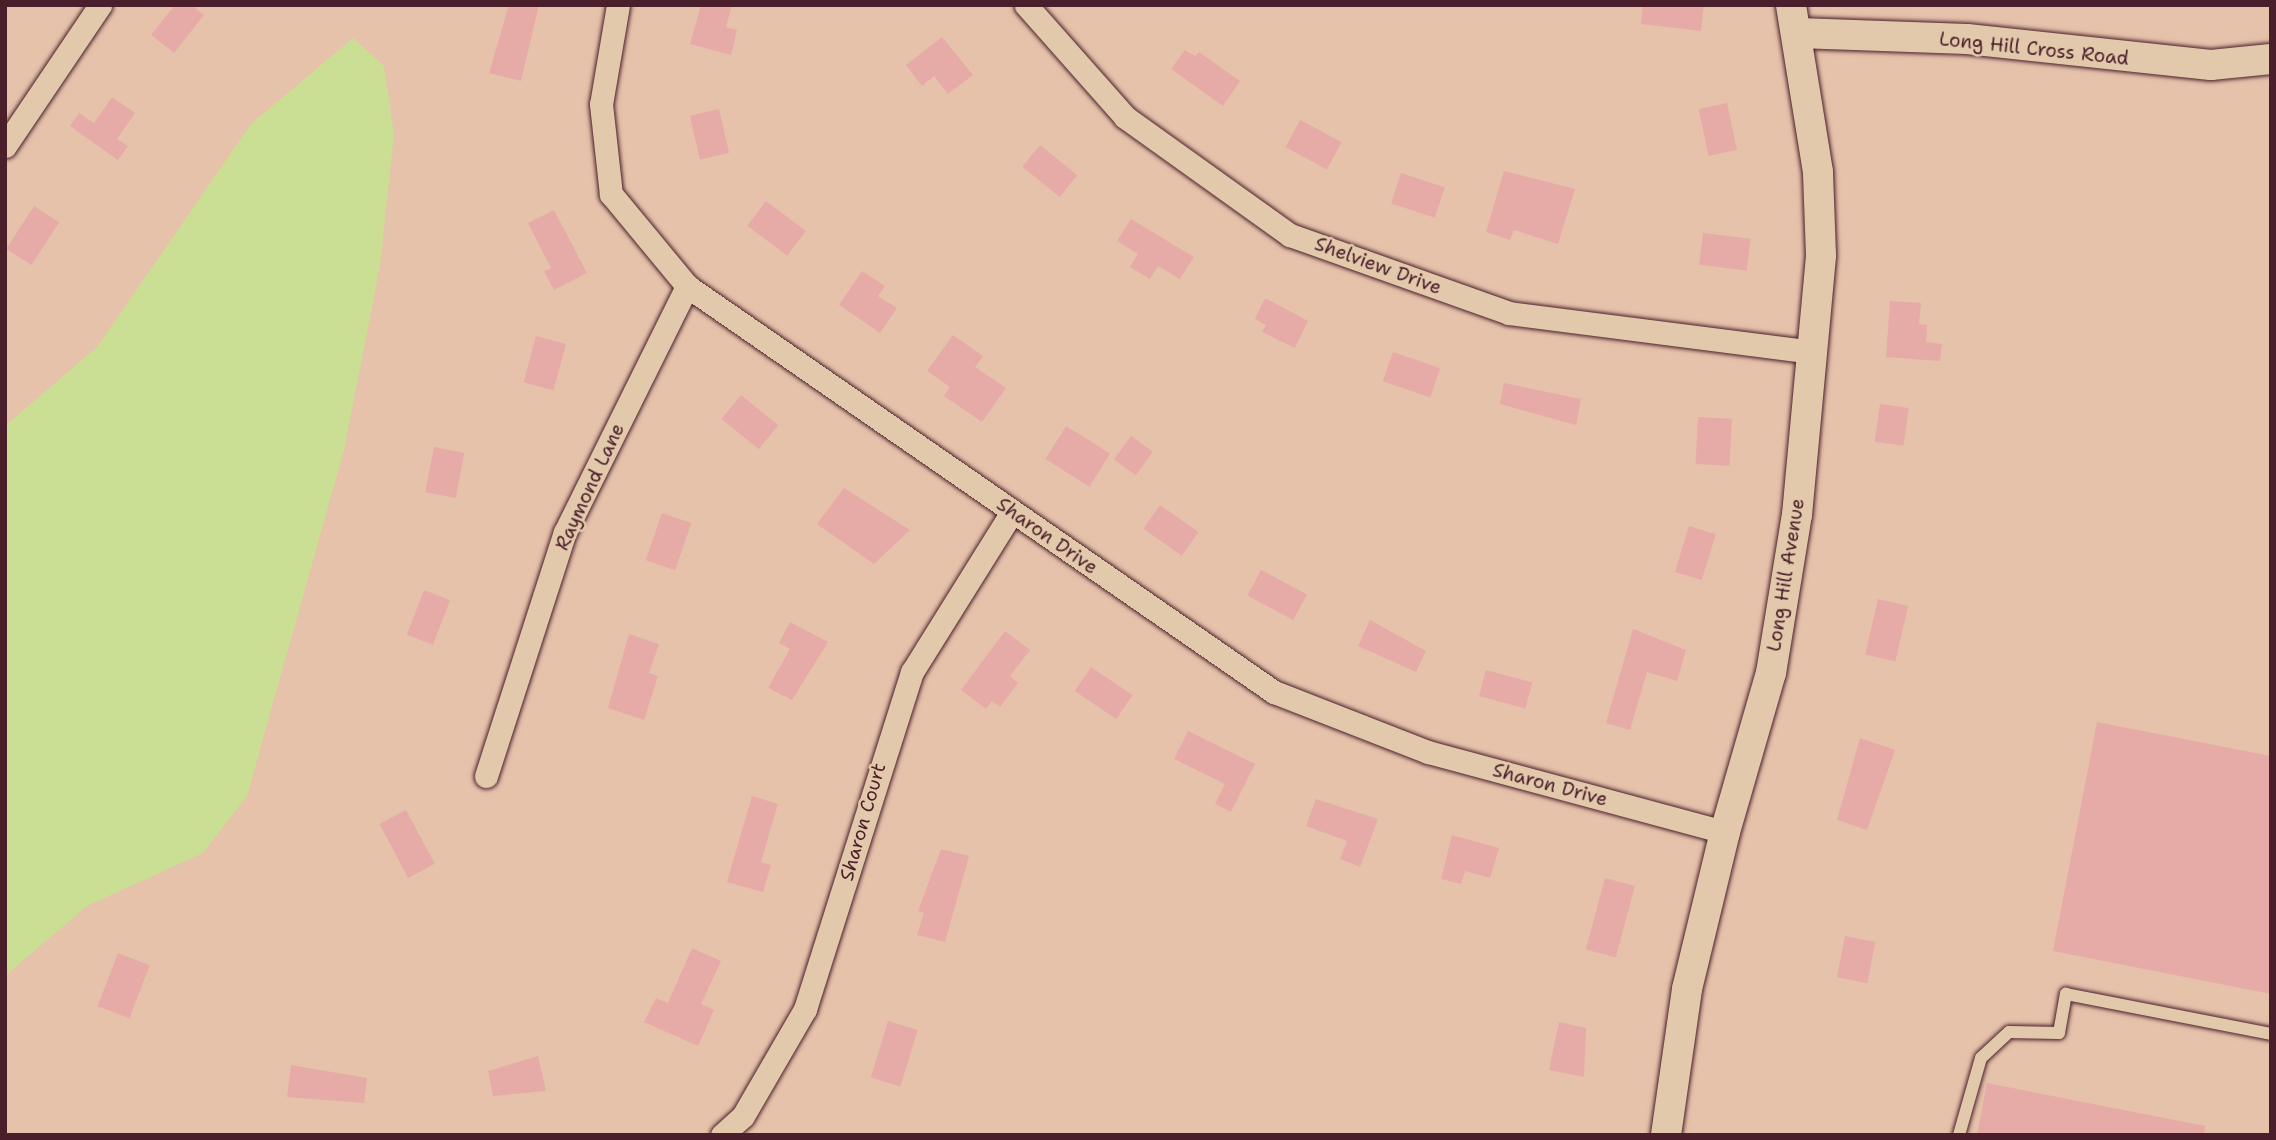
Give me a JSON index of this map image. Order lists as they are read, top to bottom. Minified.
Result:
{"streets":{"street":["Long Hill Cross Road","Shelview Drive","Raymond Lane","Sharon Drive","Long Hill Avenue","Sharon Court"]},"crossings":[["Long Hill Cross Road","Long Hill Avenue"],["Shelview Drive","Long Hill Avenue"],["Raymond Lane","Sharon Drive"],["Sharon Drive","Long Hill Avenue"],["Sharon Drive","Sharon Court"]]}
